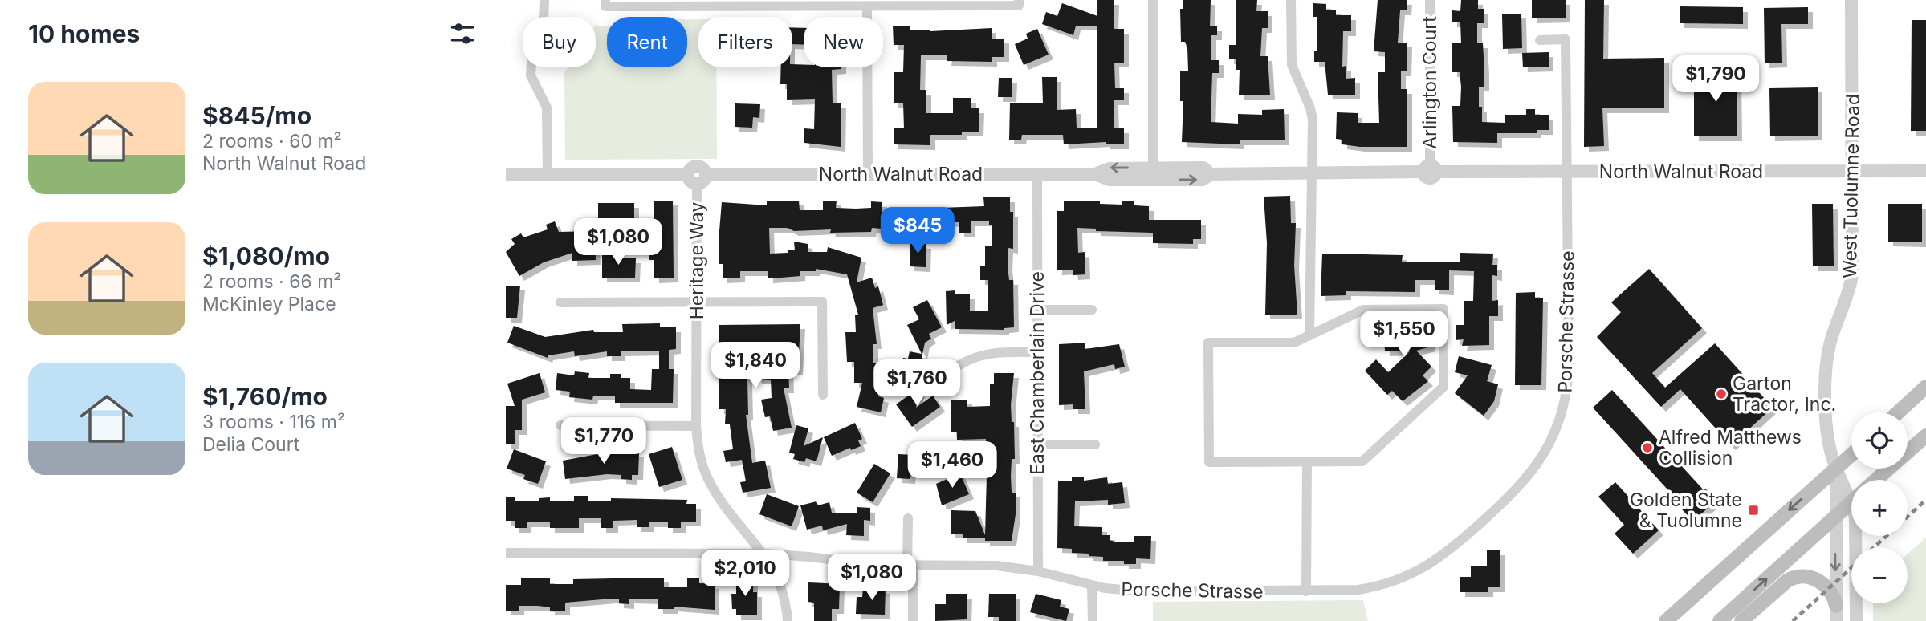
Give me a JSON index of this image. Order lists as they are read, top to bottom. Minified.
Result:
{"streets":{"street":["Arlington Court","North Walnut Road","West Tuolumne Road","Heritage Way","Porsche Strasse","East Chamberlain Drive"]},"crossings":[["Arlington Court","North Walnut Road"],["North Walnut Road","West Tuolumne Road"],["North Walnut Road","Heritage Way"],["North Walnut Road","Porsche Strasse"],["North Walnut Road","East Chamberlain Drive"],["Heritage Way","Porsche Strasse"],["Porsche Strasse","East Chamberlain Drive"]],"places":{"other":["Garton Tractor, Inc.","Alfred Matthews Collision"],"transit":["Golden State & Tuolumne"]},"page":{"heading":"10 homes","chip":["Buy","Rent","Filters","New"],"price":["$1,790","$845","$1,080","$1,550","$1,840","$1,760","$1,770","$1,460","$2,010","$1,080"],"list":[{"name":"$845/mo","note":"2 rooms · 60 m² · North Walnut Road"},{"name":"$1,080/mo","note":"2 rooms · 66 m² · McKinley Place"},{"name":"$1,760/mo","note":"3 rooms · 116 m² · Delia Court"}],"map_buttons":["+","−"]}}
